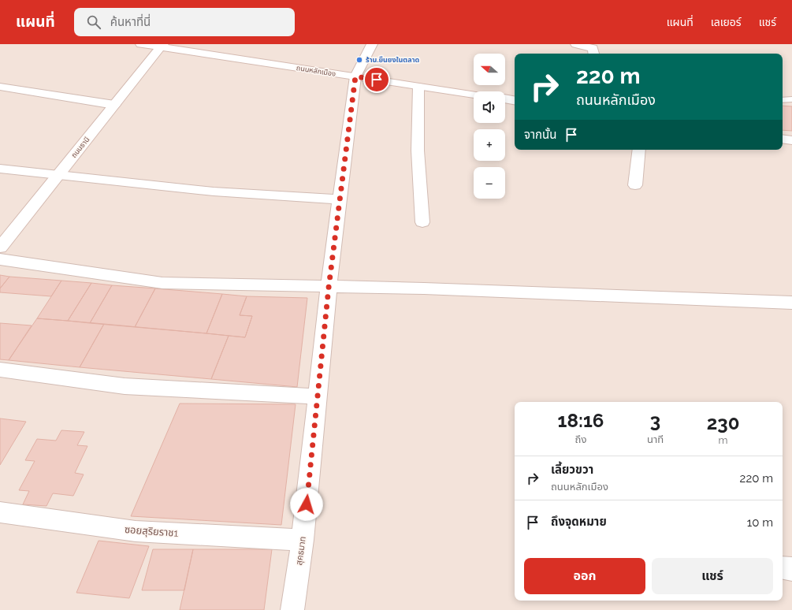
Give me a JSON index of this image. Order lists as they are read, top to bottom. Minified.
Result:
{"streets":{"street":["ถนนหลักเมือง","ถนนธานี","ซอยสุริยราช1","สุคธมาท"]},"crossings":[["ถนนหลักเมือง","ถนนธานี"],["ถนนหลักเมือง","สุคธมาท"],["ซอยสุริยราช1","สุคธมาท"]],"places":["ร้าน.ยืนยงในตลาด"],"north":"left","page":{"header":"แผนที่","search":"ค้นหาที่นี่","nav":["แผนที่","เลเยอร์","แชร์"],"map_buttons":["+","−"],"turn":["220 m","ถนนหลักเมือง"],"then":"จากนั้น","eta":["18:16","ถึง","3","นาที","230","m"],"list":[{"name":"เลี้ยวขวา","note":"ถนนหลักเมือง","value":"220 m"},{"name":"ถึงจุดหมาย","value":"10 m"}],"buttons":["ออก","แชร์"]}}
